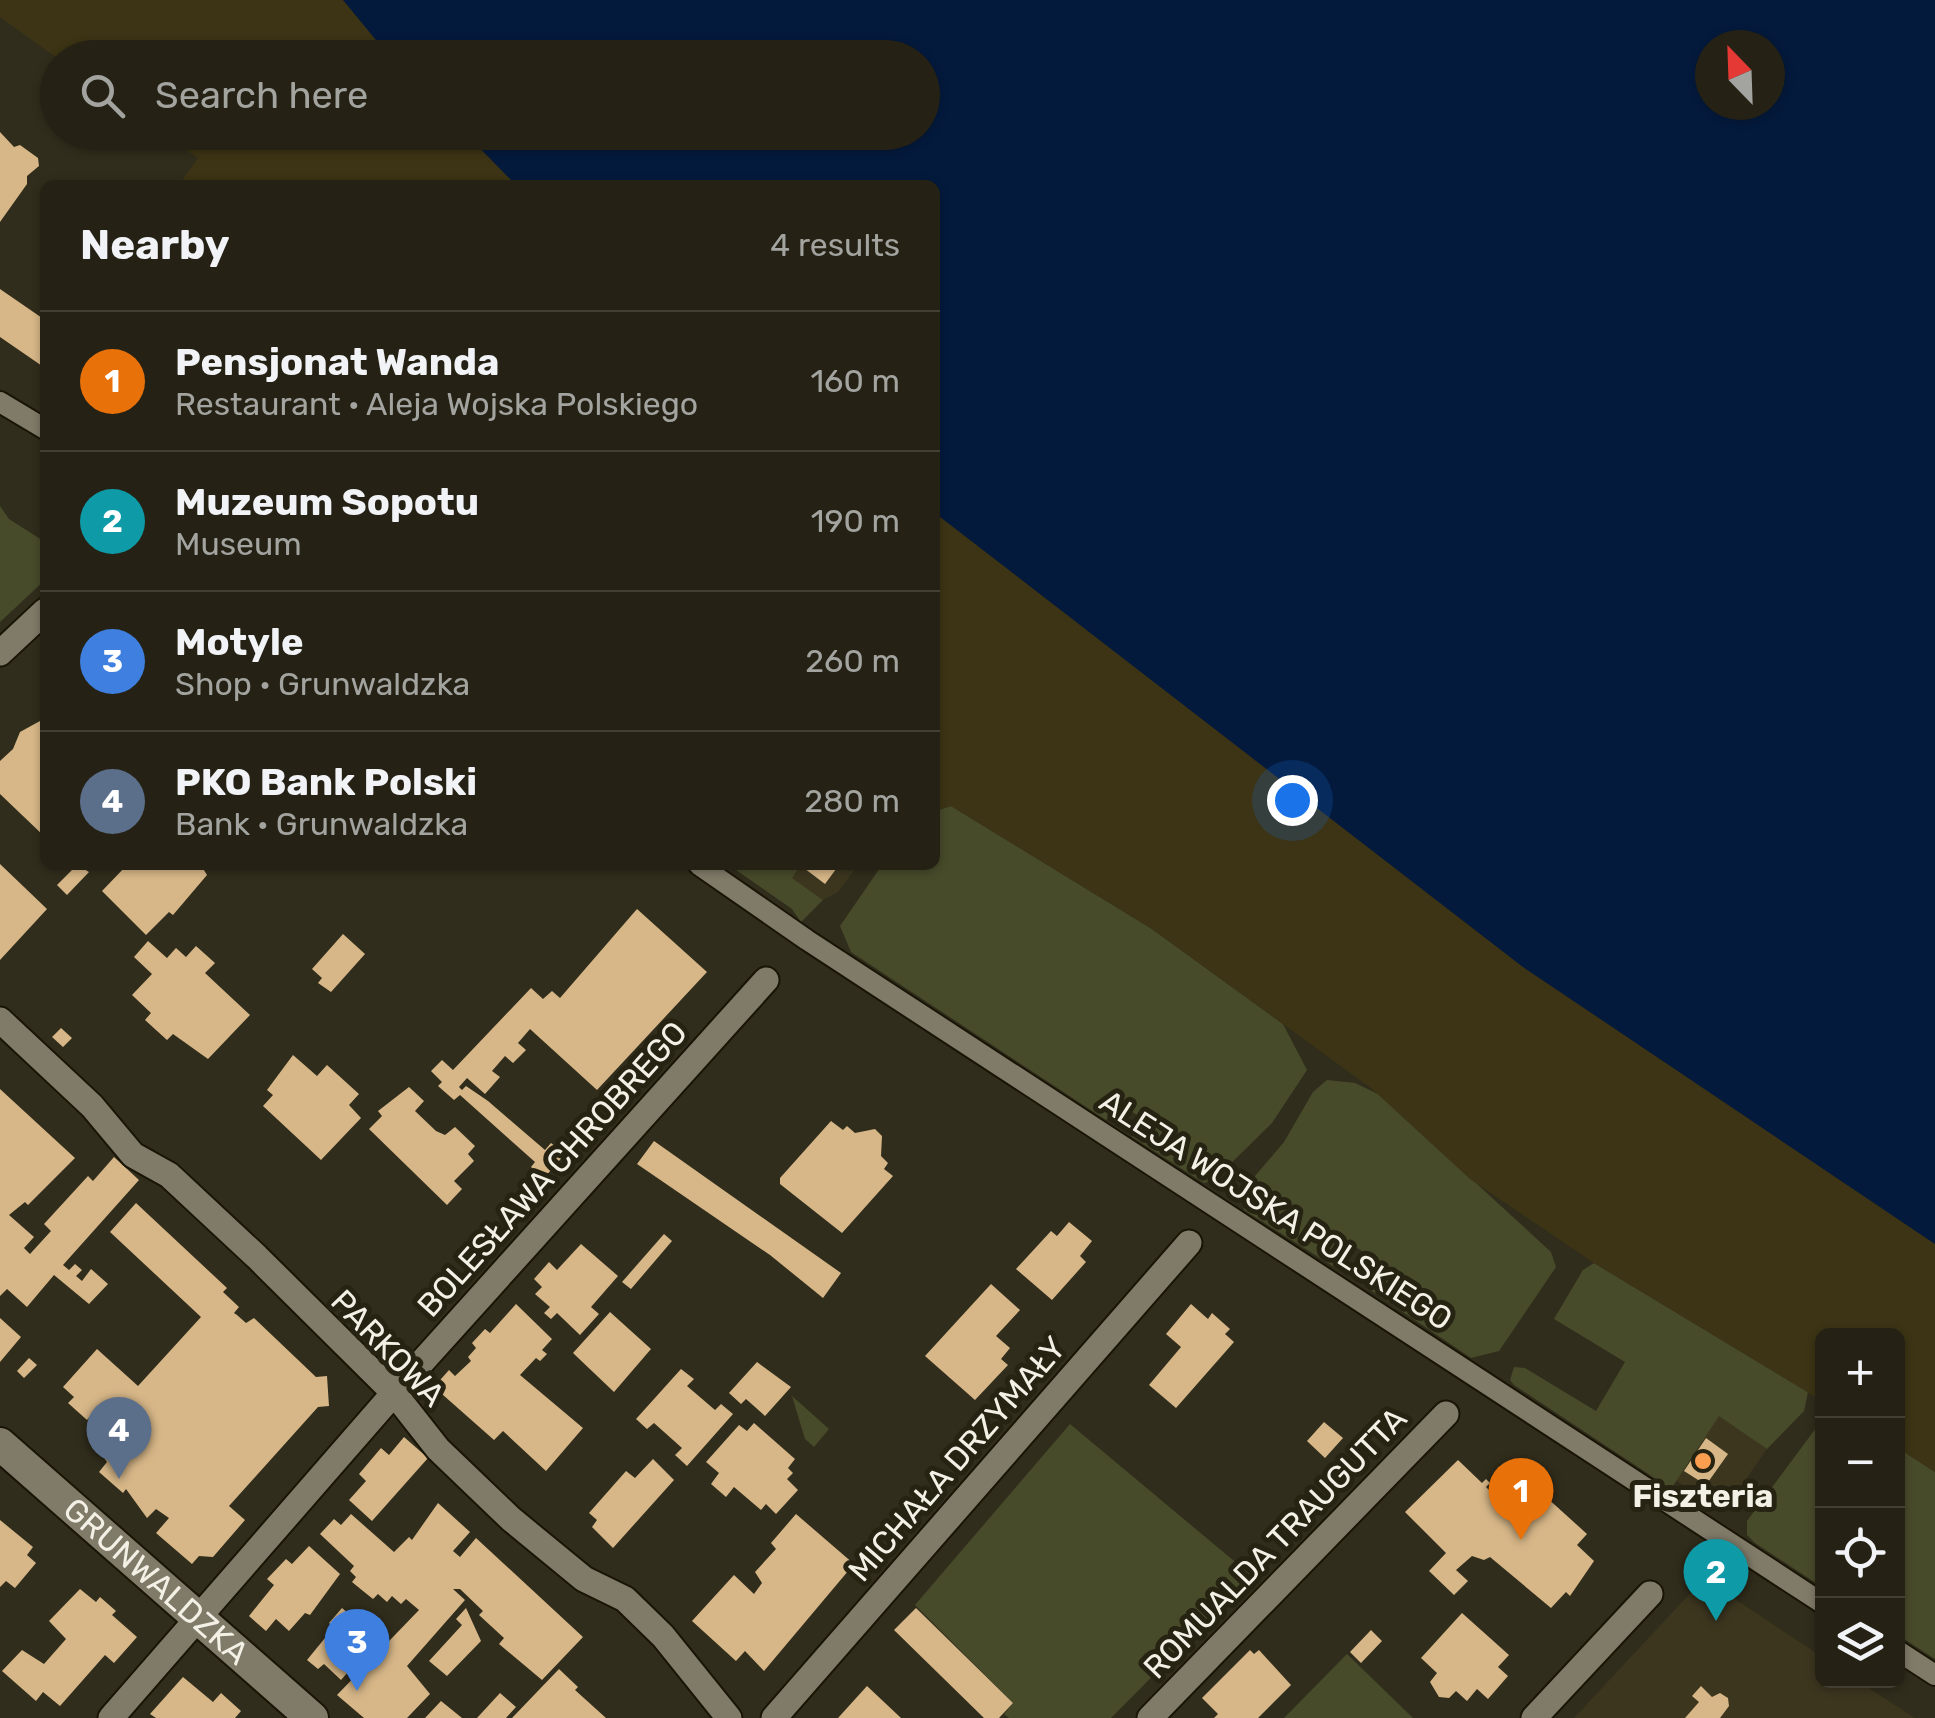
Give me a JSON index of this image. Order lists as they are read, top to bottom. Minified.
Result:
{"streets":{"street":["BOLESŁAWA CHROBREGO","ALEJA WOJSKA POLSKIEGO","PARKOWA","MICHAŁA DRZYMAŁY","ROMUALDA TRAUGUTTA","GRUNWALDZKA"]},"crossings":[["BOLESŁAWA CHROBREGO","PARKOWA"],["BOLESŁAWA CHROBREGO","GRUNWALDZKA"]],"places":["Fiszteria"],"north":"top left","page":{"search":"Search here","heading":["Nearby","4 results"],"list":[{"mark":"1","name":"Pensjonat Wanda","note":"Restaurant · Aleja Wojska Polskiego","value":"160 m"},{"mark":"2","name":"Muzeum Sopotu","note":"Museum","value":"190 m"},{"mark":"3","name":"Motyle","note":"Shop · Grunwaldzka","value":"260 m"},{"mark":"4","name":"PKO Bank Polski","note":"Bank · Grunwaldzka","value":"280 m"}],"map_buttons":["+","−"],"pins":["4","1","2","3"]}}
